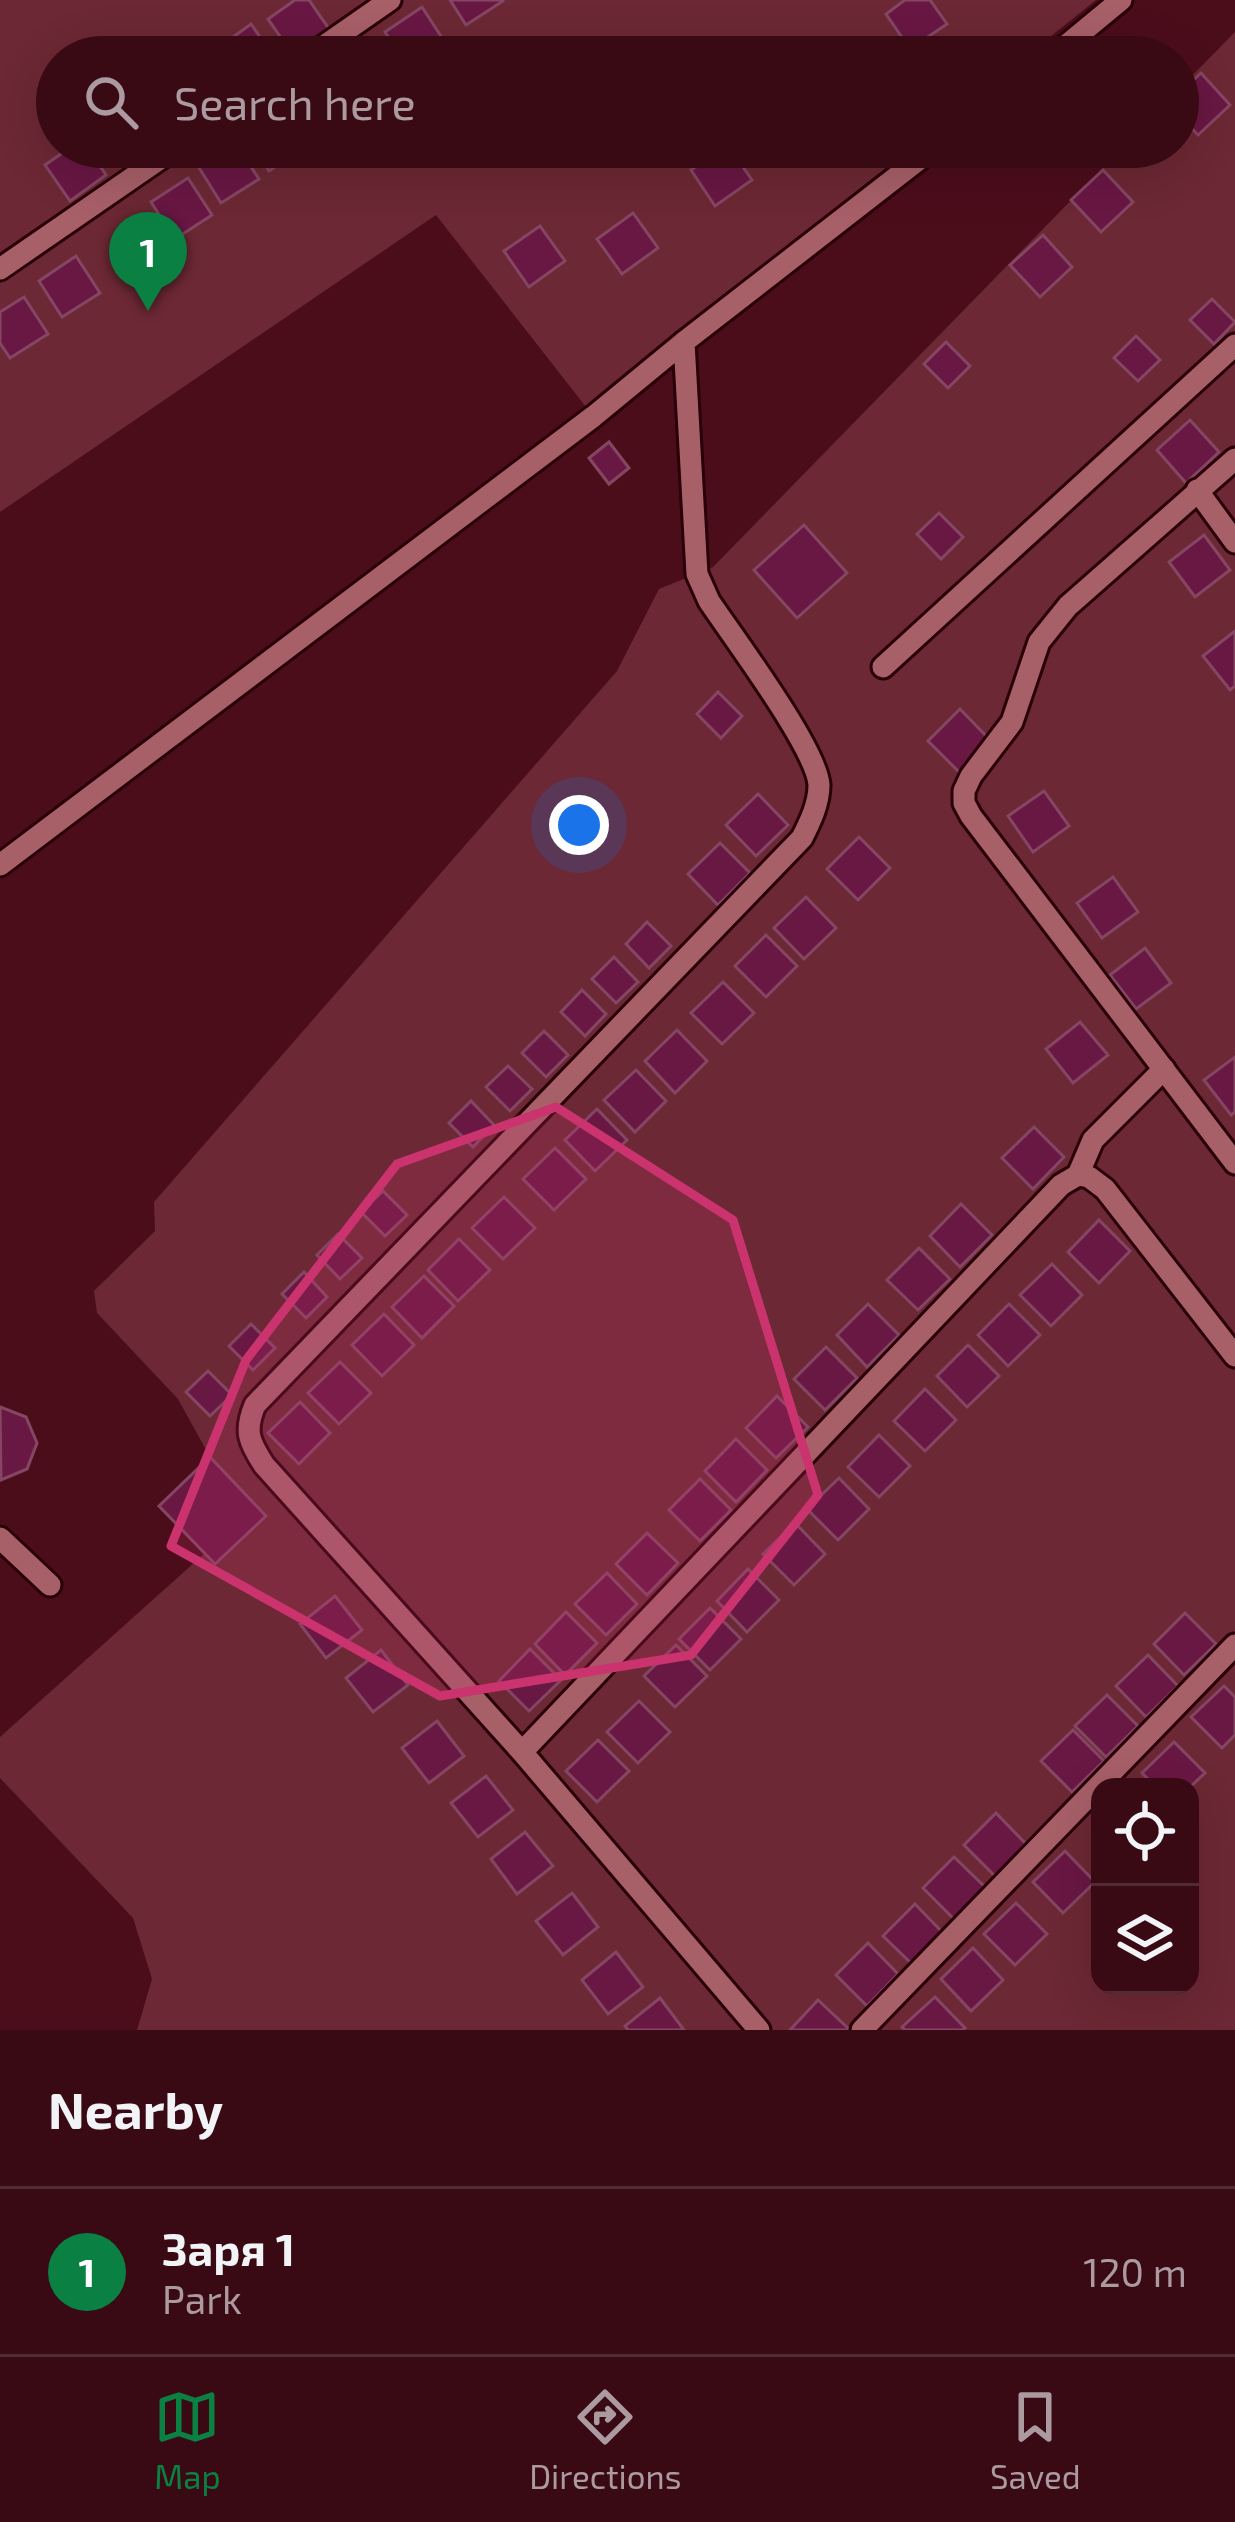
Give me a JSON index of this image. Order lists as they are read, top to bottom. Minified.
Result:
{"page":{"search":"Search here","pins":"1","heading":"Nearby","list":[{"mark":"1","name":"Заря 1","note":"Park","value":"120 m"}],"nav":["Map","Directions","Saved"]}}
